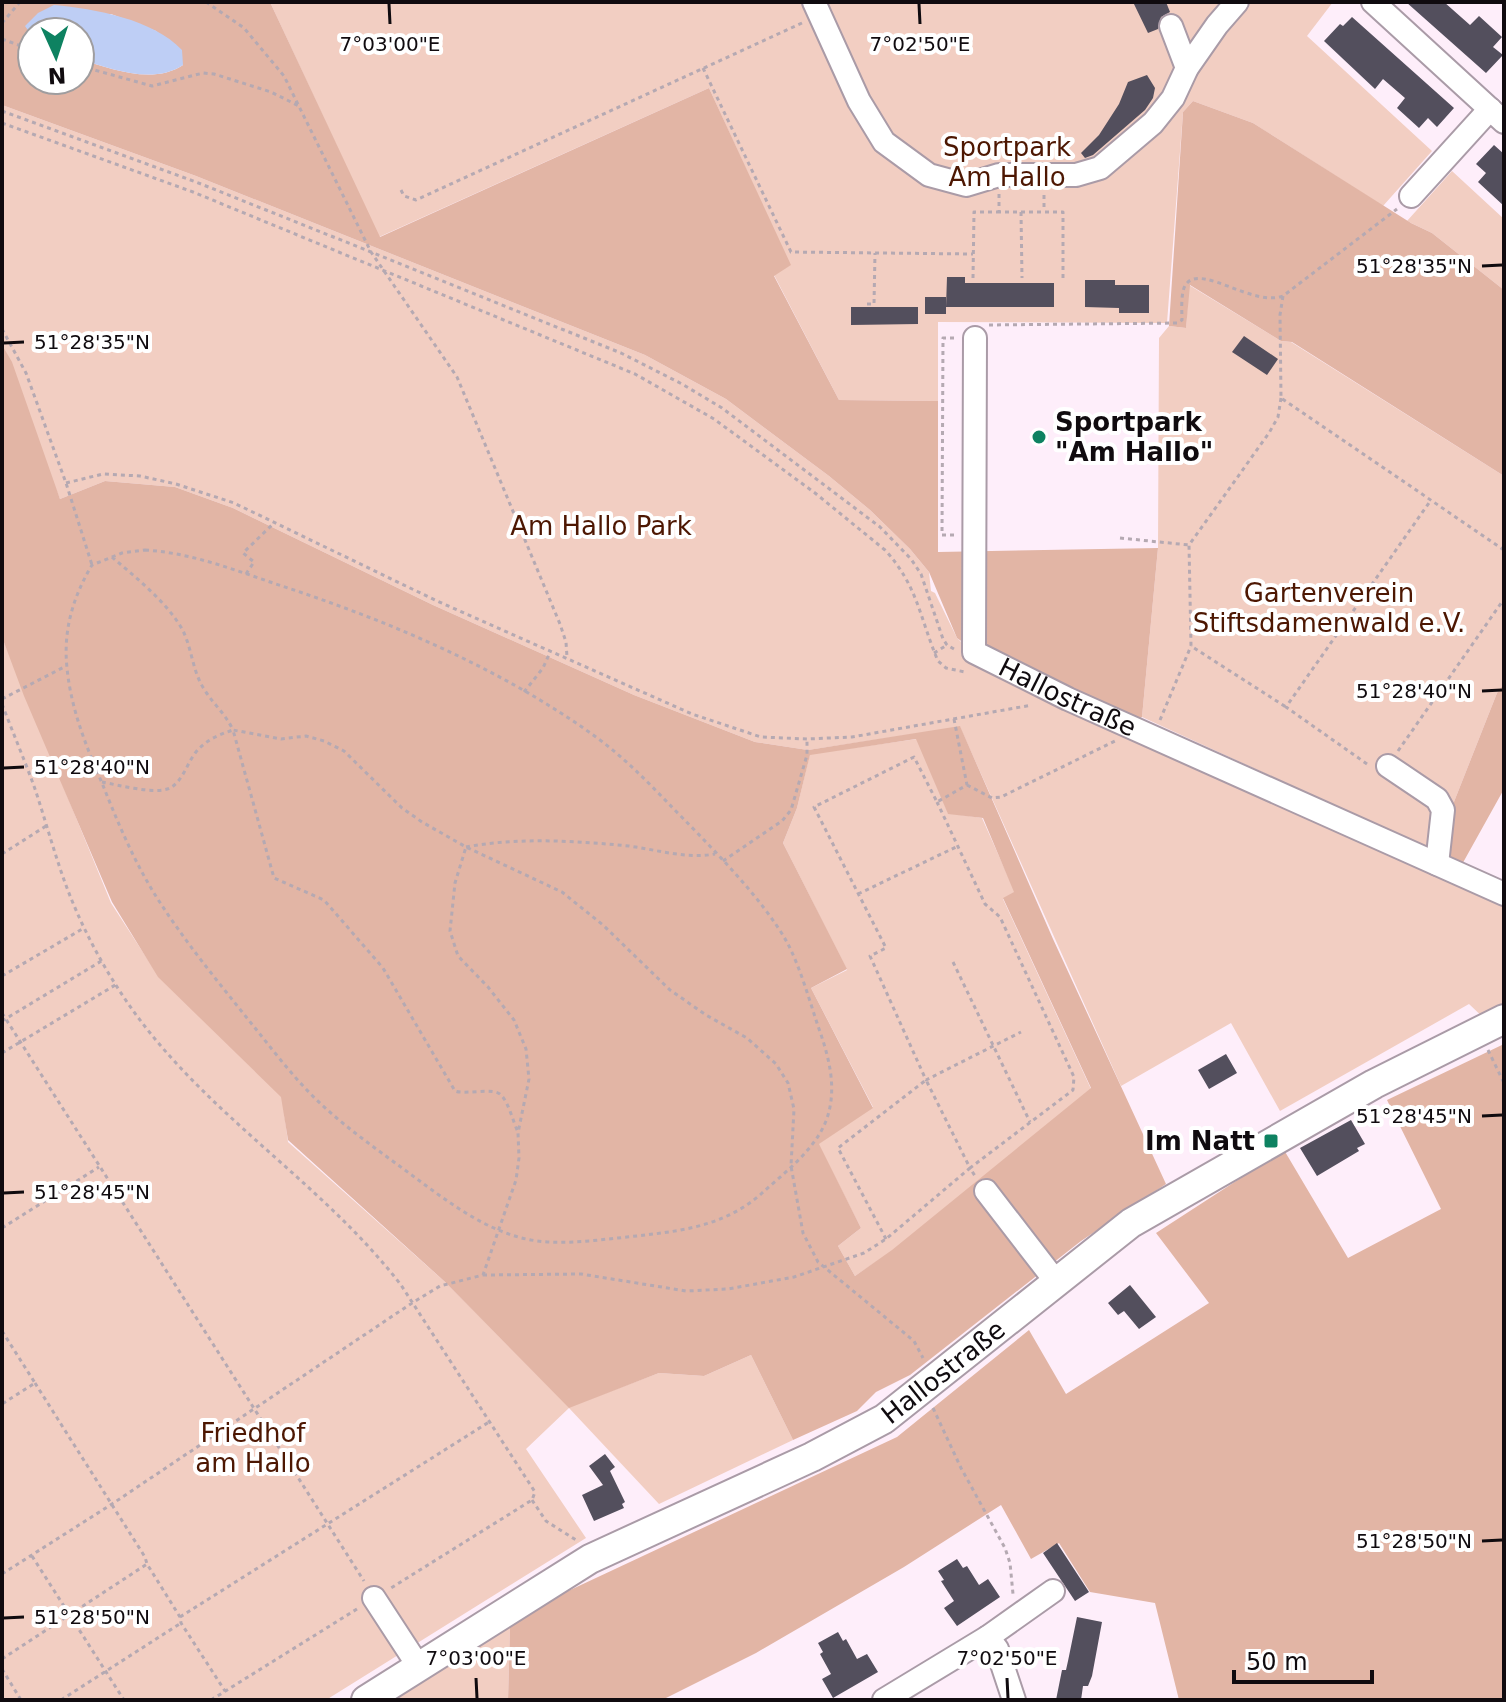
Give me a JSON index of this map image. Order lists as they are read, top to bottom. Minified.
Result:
{"streets":{"main road":["Hallostraße"]},"parks":["Sportpark Am Hallo","Am Hallo Park","Gartenverein Stiftsdamenwald e.V.","Friedhof am Hallo"],"places":{"other":["Sportpark \"Am Hallo\""],"transit":["Im Natt"]},"scale_bar":"50 m","north":"bottom","coordinates":["7°03'00\"E","7°02'50\"E","51°28'35\"N","51°28'40\"N","51°28'45\"N","51°28'50\"N"]}
